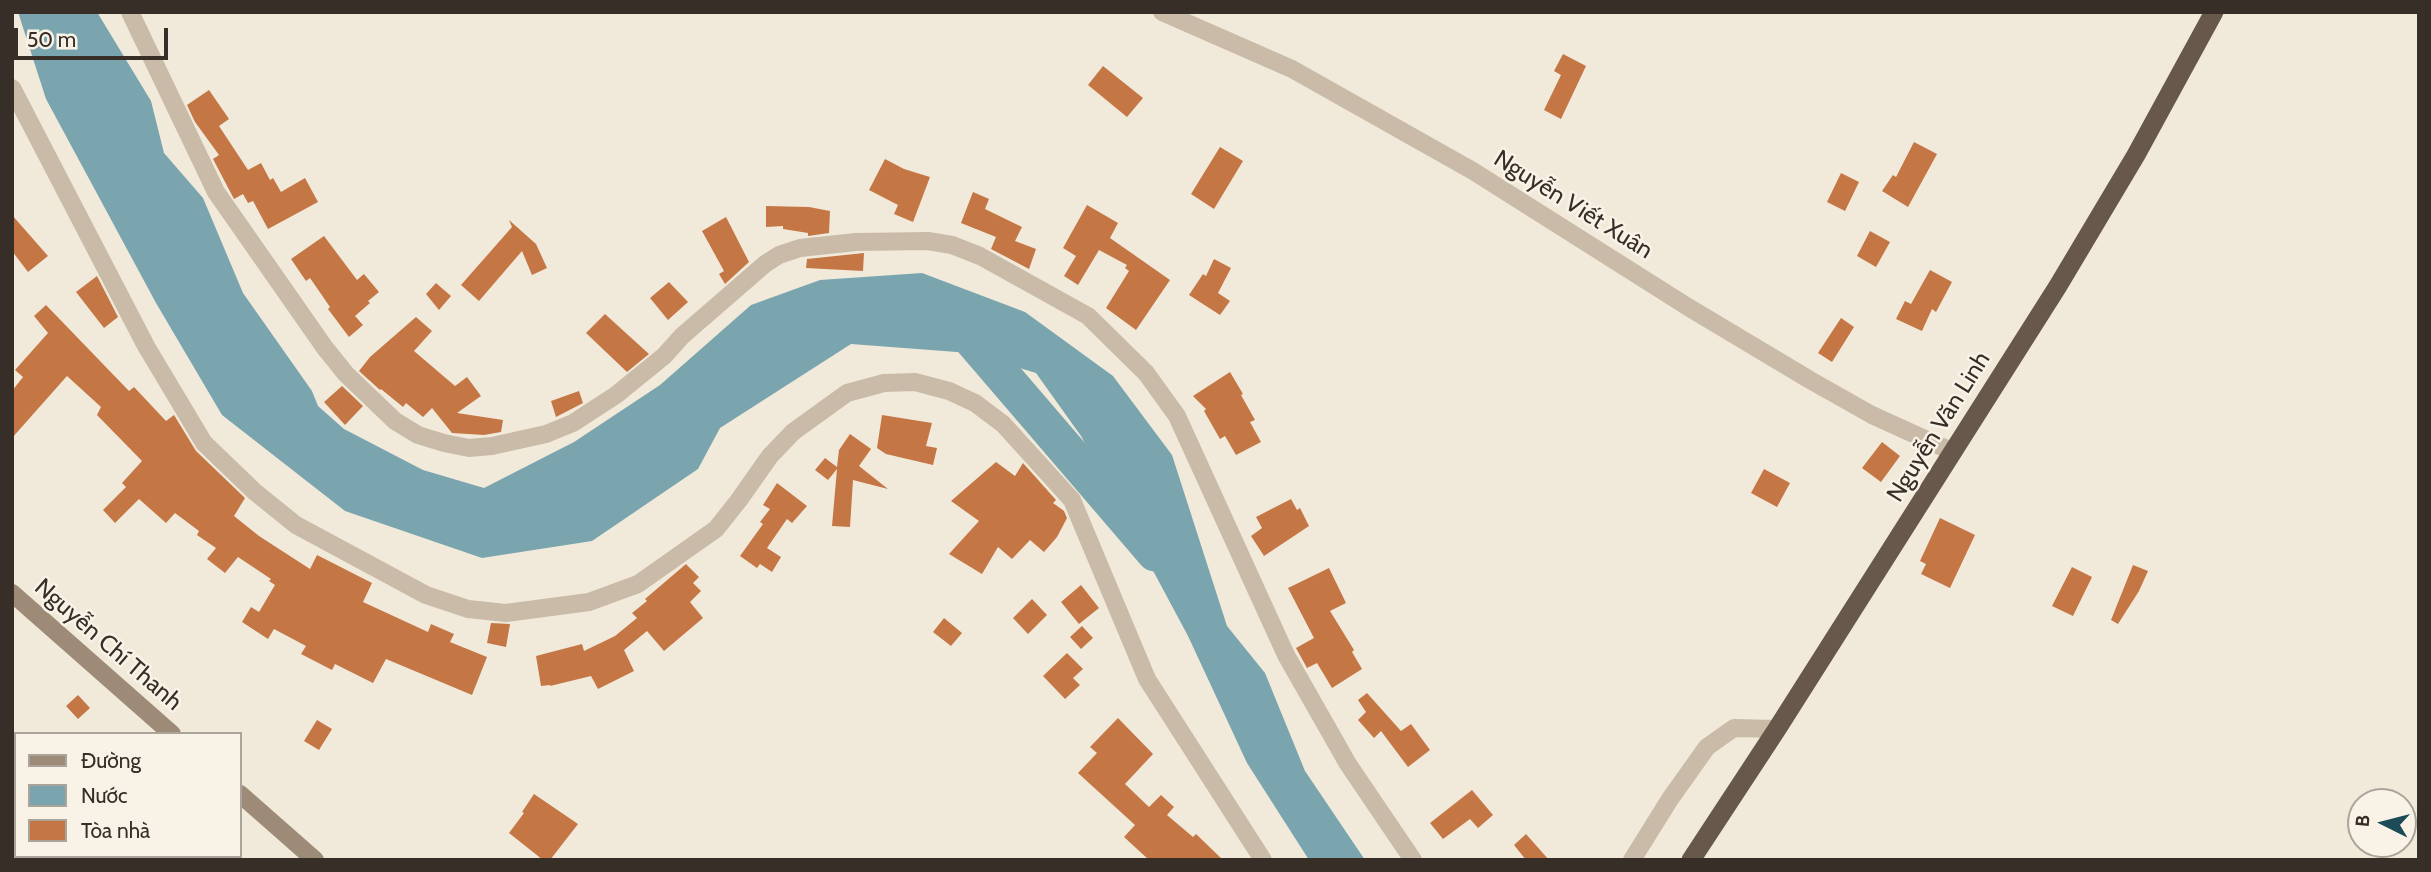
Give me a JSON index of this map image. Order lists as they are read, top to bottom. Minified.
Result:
{"streets":{"highway":["Nguyễn Văn Linh"],"main road":["Nguyễn Chí Thanh"],"street":["Nguyễn Viết Xuân"]},"crossings":[["Nguyễn Viết Xuân","Nguyễn Văn Linh"]],"legend":["Đường","Nước","Tòa nhà"],"scale_bar":"50 m","north":"left"}
